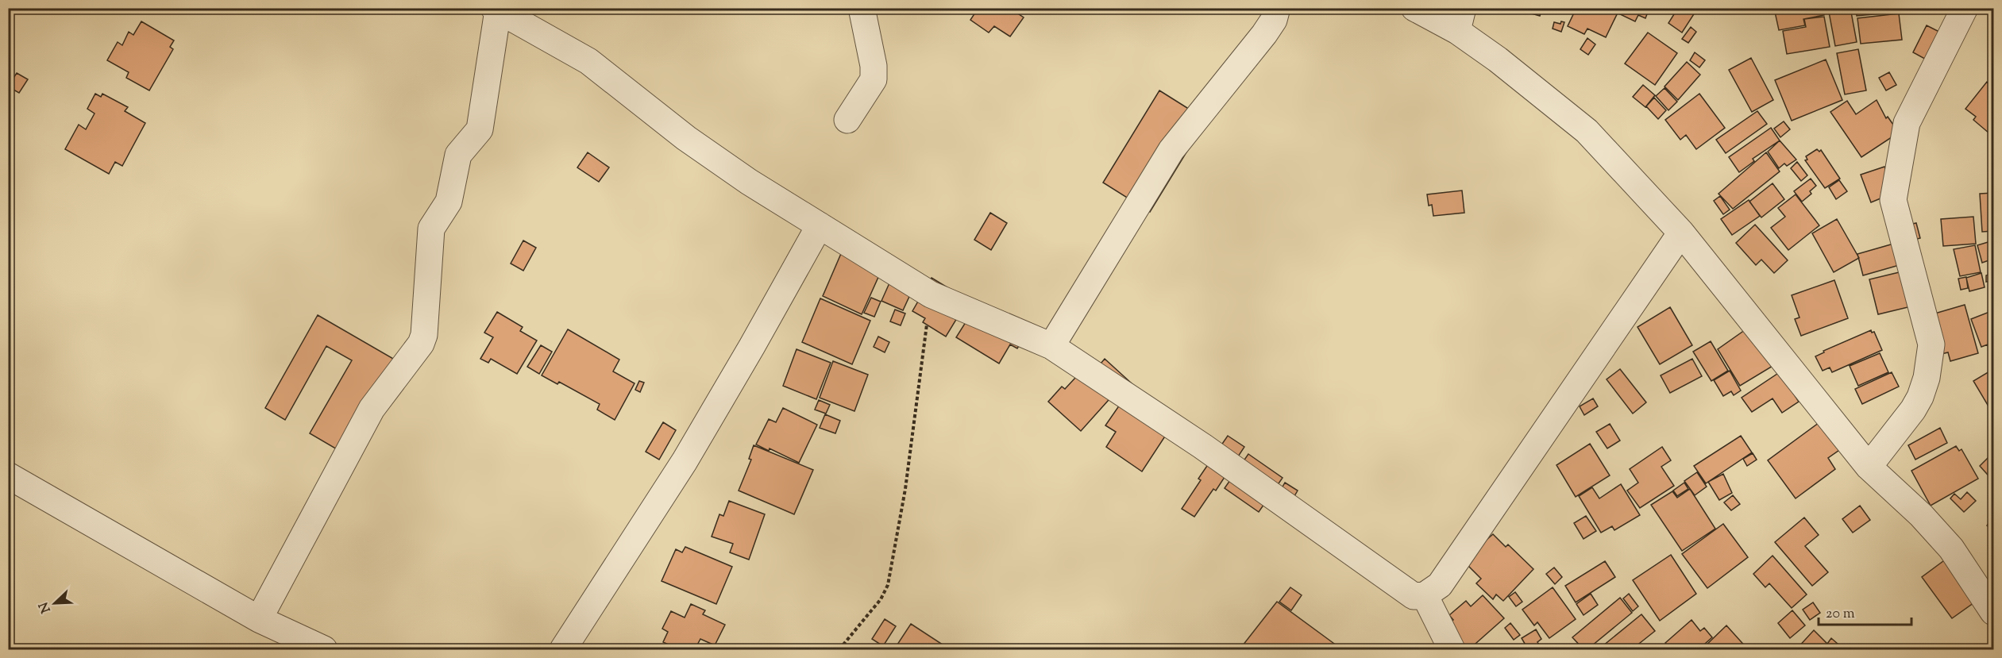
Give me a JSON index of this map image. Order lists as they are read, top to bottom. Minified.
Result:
{"scale_bar":"20 m","north":"bottom left"}
